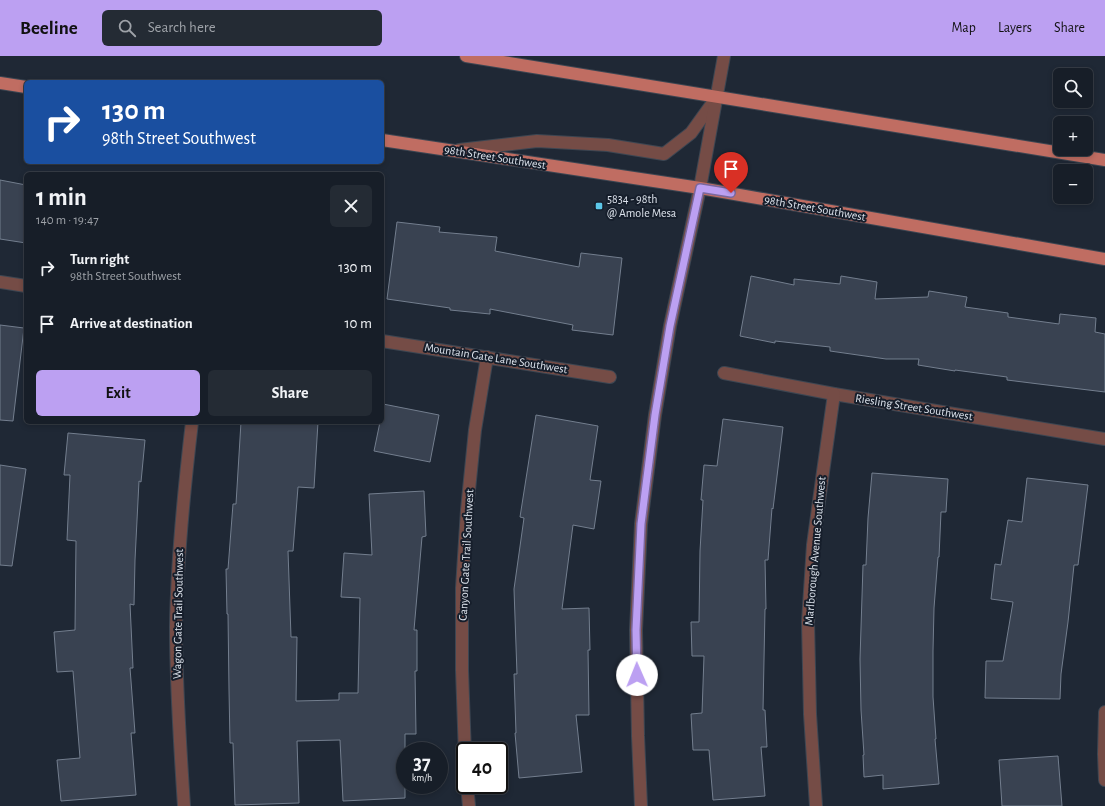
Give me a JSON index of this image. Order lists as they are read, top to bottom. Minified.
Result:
{"streets":{"main road":["98th Street Southwest"],"street":["Mountain Gate Lane Southwest","Riesling Street Southwest","Marlborough Avenue Southwest","Canyon Gate Trail Southwest","Wagon Gate Trail Southwest"]},"crossings":[["Mountain Gate Lane Southwest","Canyon Gate Trail Southwest"],["Riesling Street Southwest","Marlborough Avenue Southwest"]],"places":{"transit":["5834 - 98th @ Amole Mesa"]},"page":{"header":"Beeline","search":"Search here","nav":["Map","Layers","Share"],"map_buttons":["+","−"],"turn":["130 m","98th Street Southwest"],"heading":["1 min","140 m · 19:47"],"list":[{"name":"Turn right","note":"98th Street Southwest","value":"130 m"},{"name":"Arrive at destination","value":"10 m"}],"buttons":["Exit","Share"],"speed":"37 km/h","limit":"40"}}
